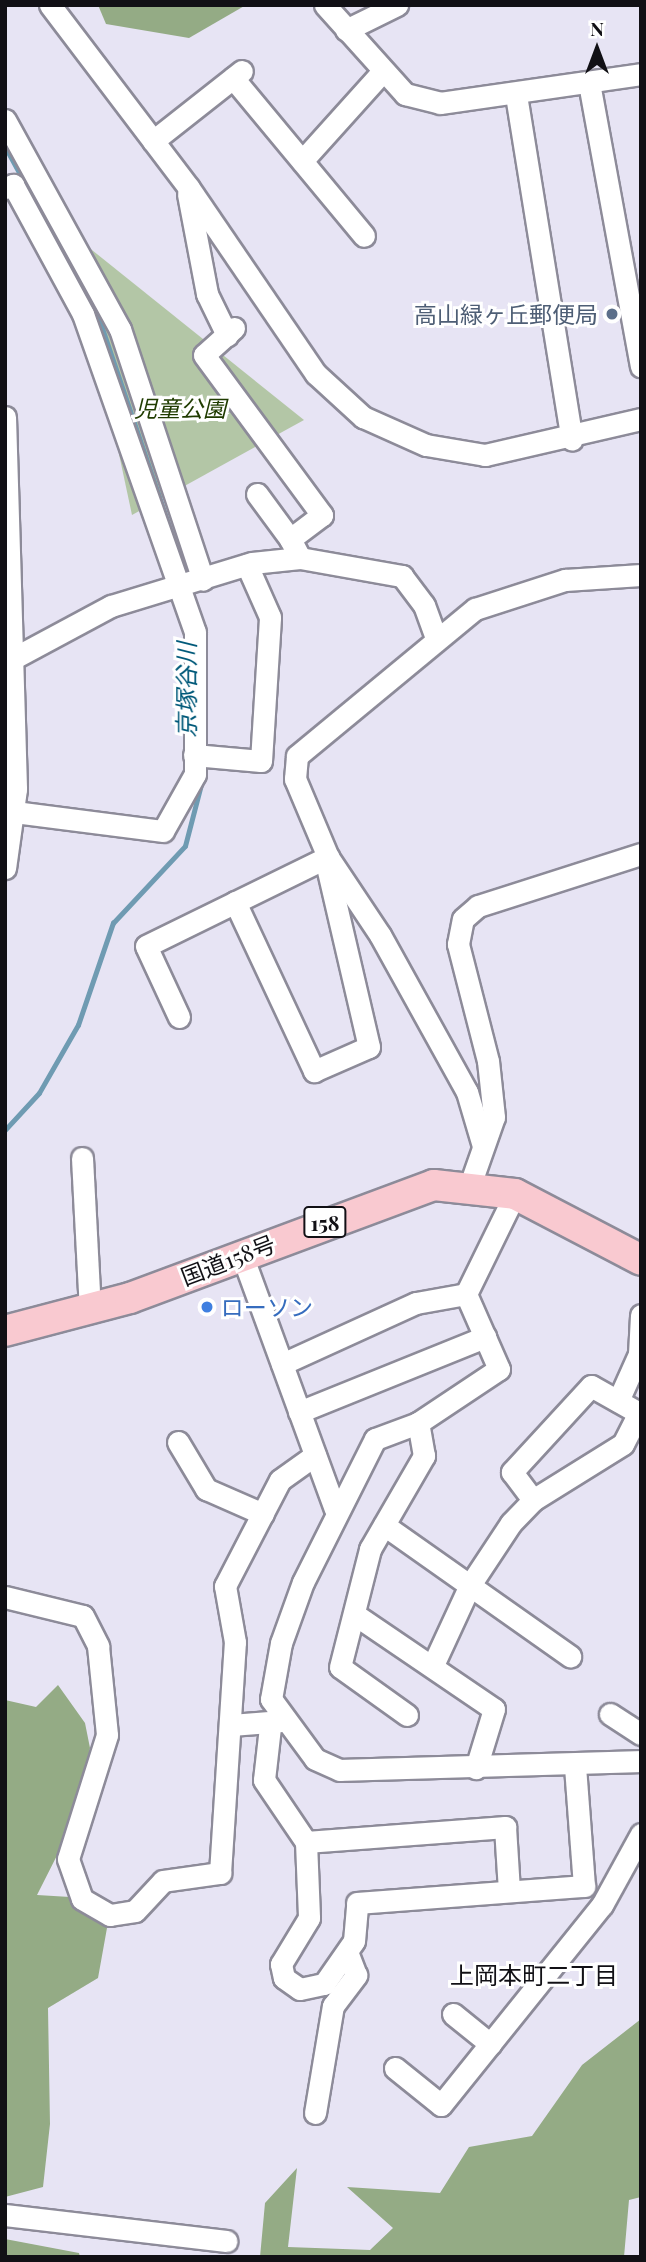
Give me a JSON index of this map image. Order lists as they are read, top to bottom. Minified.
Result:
{"streets":{"highway":["158","国道158号"]},"districts":["上岡本町二丁目"],"water":["京塚谷川"],"parks":["児童公園"],"places":["高山緑ヶ丘郵便局","ローソン"],"north":"top"}
